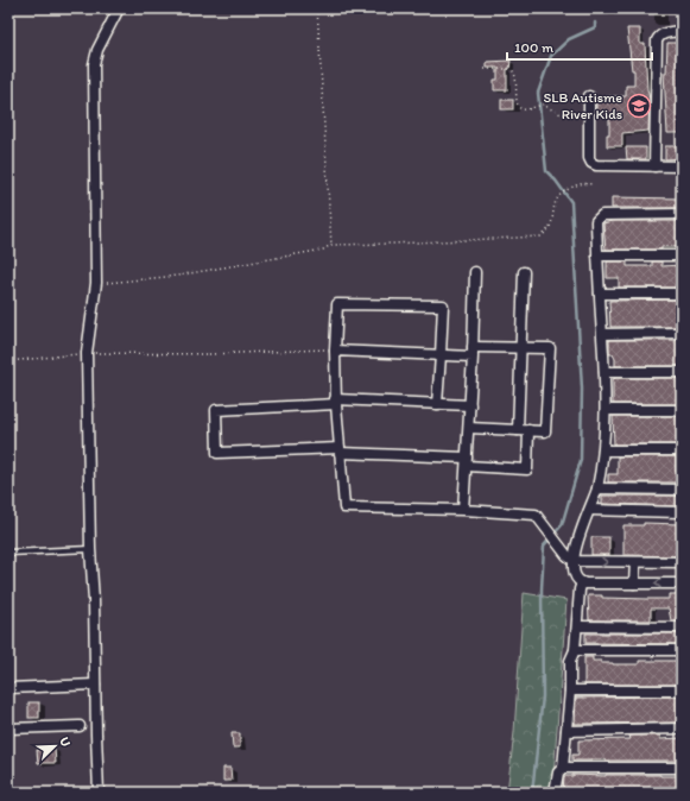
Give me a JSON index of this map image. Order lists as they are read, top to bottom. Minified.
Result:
{"places":{"school or university":["SLB Autisme River Kids"]},"scale_bar":"100 m","north":"top right"}
